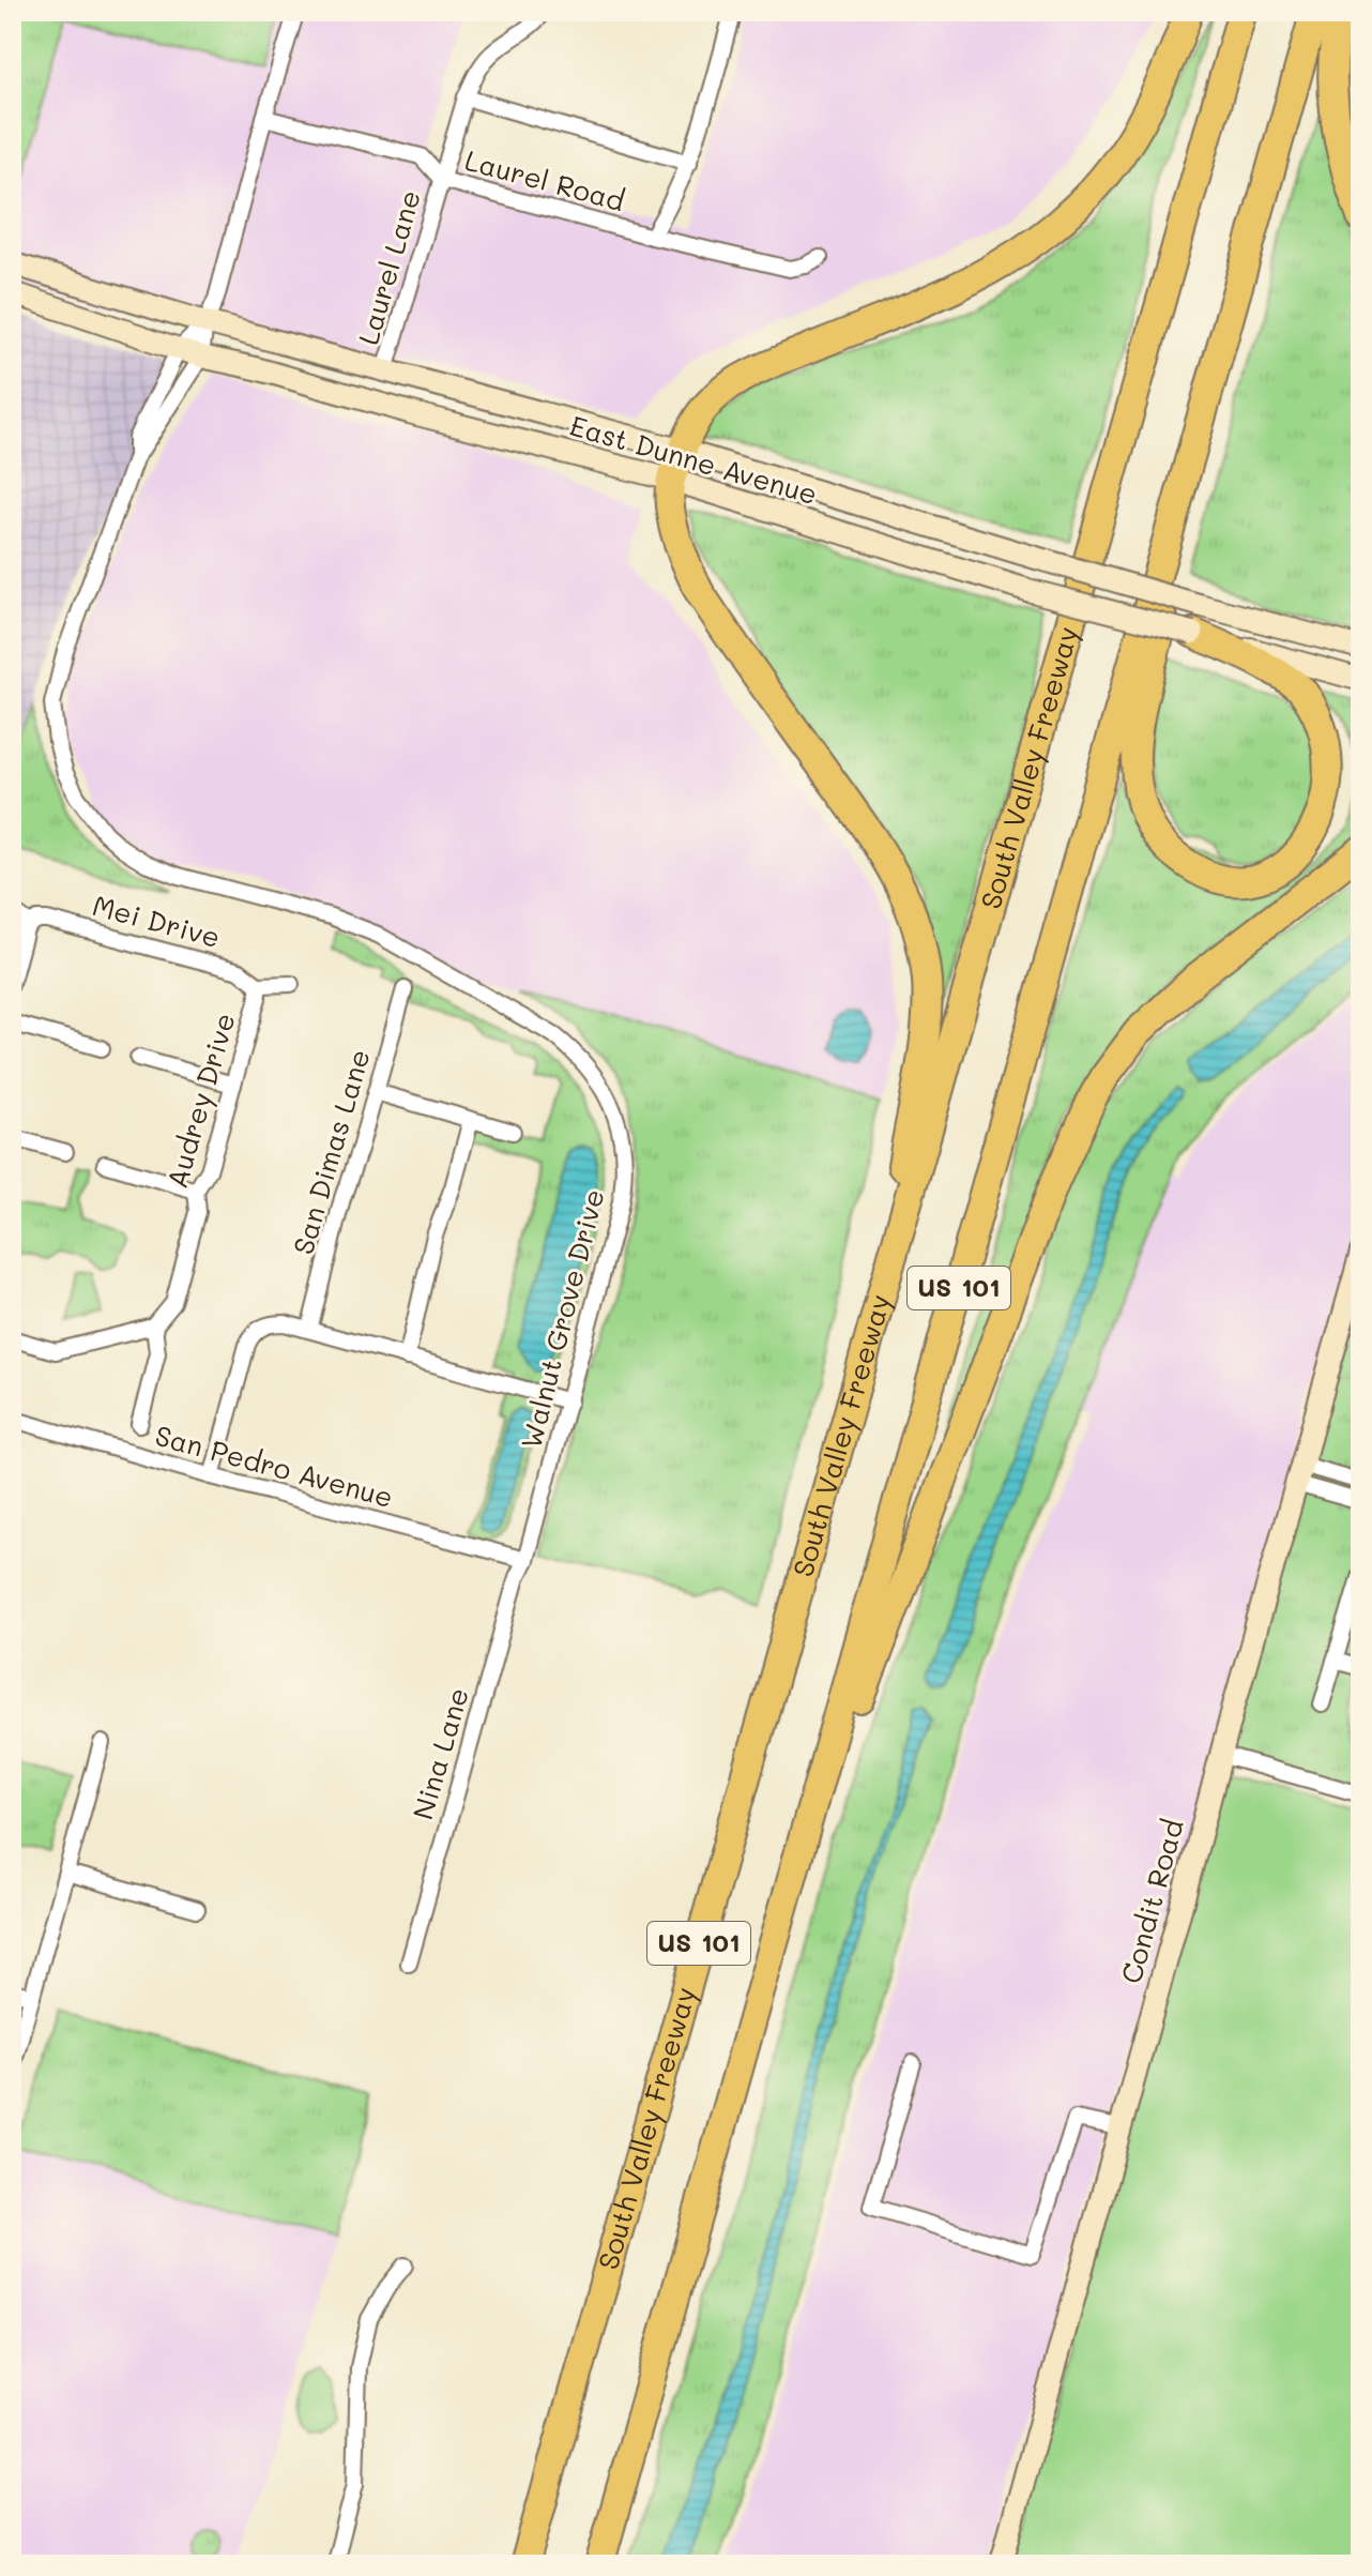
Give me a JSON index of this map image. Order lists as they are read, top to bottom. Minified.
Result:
{"streets":{"highway":["South Valley Freeway","US 101"],"main road":["East Dunne Avenue","Condit Road"],"street":["Laurel Road","Laurel Lane","Mei Drive","Audrey Drive","San Dimas Lane","Walnut Grove Drive","San Pedro Avenue","Nina Lane"]},"crossings":[["Laurel Road","Laurel Lane"],["Laurel Road","Walnut Grove Drive"],["Laurel Lane","East Dunne Avenue"],["East Dunne Avenue","Walnut Grove Drive"],["Mei Drive","Audrey Drive"],["Walnut Grove Drive","San Pedro Avenue"],["Walnut Grove Drive","Nina Lane"],["San Pedro Avenue","Nina Lane"]]}
